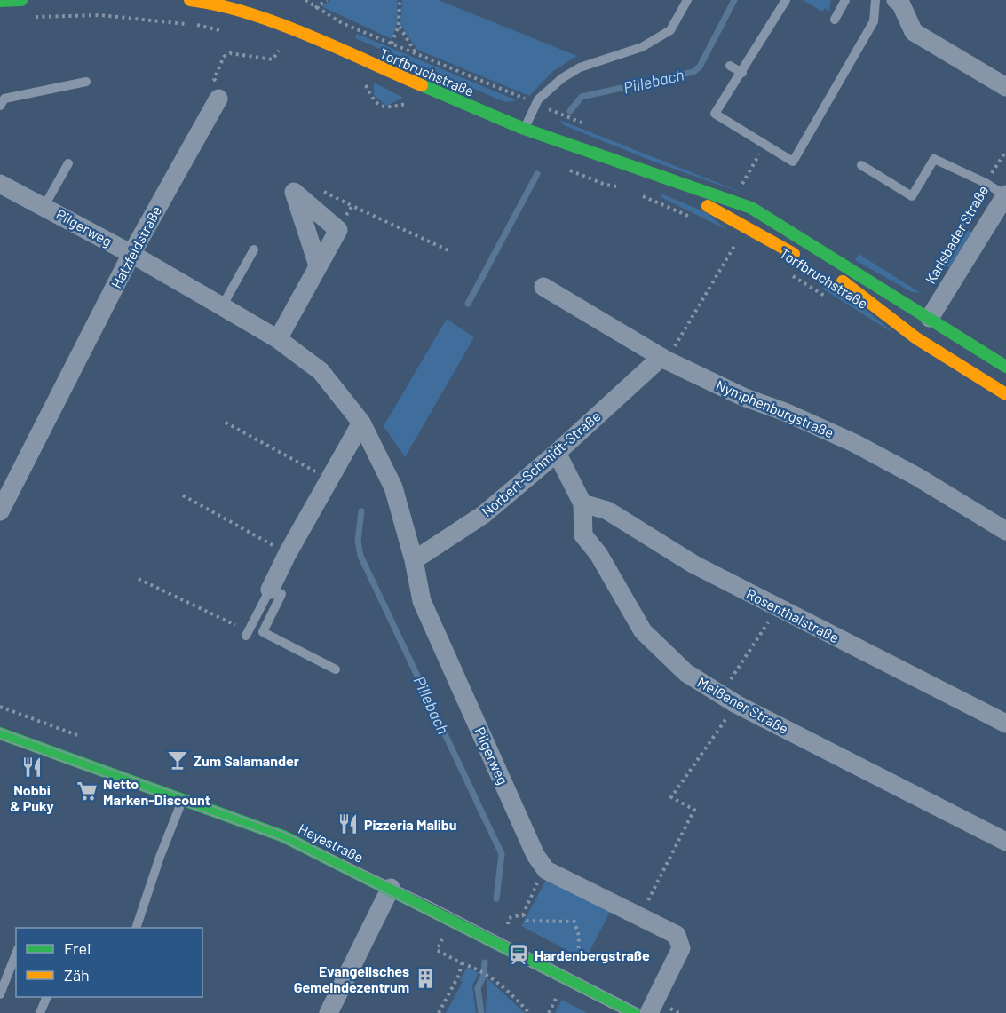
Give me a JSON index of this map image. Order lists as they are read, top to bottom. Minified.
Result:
{"streets":{"main road":["Torfbruchstraße","Heyestraße"],"street":["Pilgerweg","Karlsbader Straße","Hatzfeldstraße","Nymphenburgstraße","Norbert-Schmidt-Straße","Rosenthalstraße","Meißener Straße"]},"crossings":[["Torfbruchstraße","Karlsbader Straße"],["Pilgerweg","Hatzfeldstraße"],["Pilgerweg","Norbert-Schmidt-Straße"],["Nymphenburgstraße","Norbert-Schmidt-Straße"],["Norbert-Schmidt-Straße","Meißener Straße"],["Rosenthalstraße","Meißener Straße"]],"water":["Pillebach"],"places":{"bar":["Zum Salamander"],"restaurant":["Nobbi & Puky","Pizzeria Malibu"],"supermarket":["Netto Marken-Discount"],"station":["Hardenbergstraße"],"building":["Evangelisches Gemeindezentrum"]},"legend":["Frei","Zäh"]}
